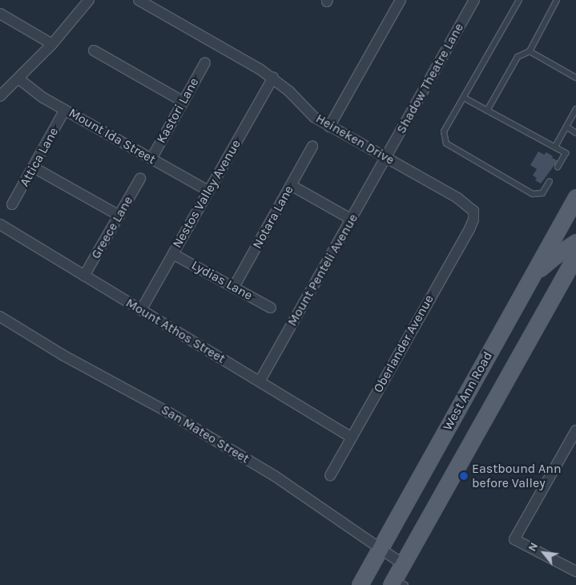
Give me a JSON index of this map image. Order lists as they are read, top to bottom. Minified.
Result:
{"streets":{"main road":["West Ann Road"],"street":["Shadow Theatre Lane","Kastori Lane","Mount Ida Street","Heineken Drive","Attica Lane","Nestos Valley Avenue","Notara Lane","Greece Lane","Mount Penteli Avenue","Lydias Lane","Mount Athos Street","Oberlander Avenue","San Mateo Street"]},"crossings":[["Shadow Theatre Lane","Heineken Drive"],["Shadow Theatre Lane","Mount Penteli Avenue"],["Kastori Lane","Mount Ida Street"],["Mount Ida Street","Attica Lane"],["Mount Ida Street","Nestos Valley Avenue"],["Heineken Drive","Nestos Valley Avenue"],["Heineken Drive","Mount Penteli Avenue"],["Heineken Drive","Oberlander Avenue"],["Nestos Valley Avenue","Lydias Lane"],["Nestos Valley Avenue","Mount Athos Street"],["Notara Lane","Lydias Lane"],["Greece Lane","Mount Athos Street"],["Mount Penteli Avenue","Mount Athos Street"],["Mount Athos Street","Oberlander Avenue"],["West Ann Road","San Mateo Street"]],"places":["Eastbound Ann before Valley"],"north":"top left"}
